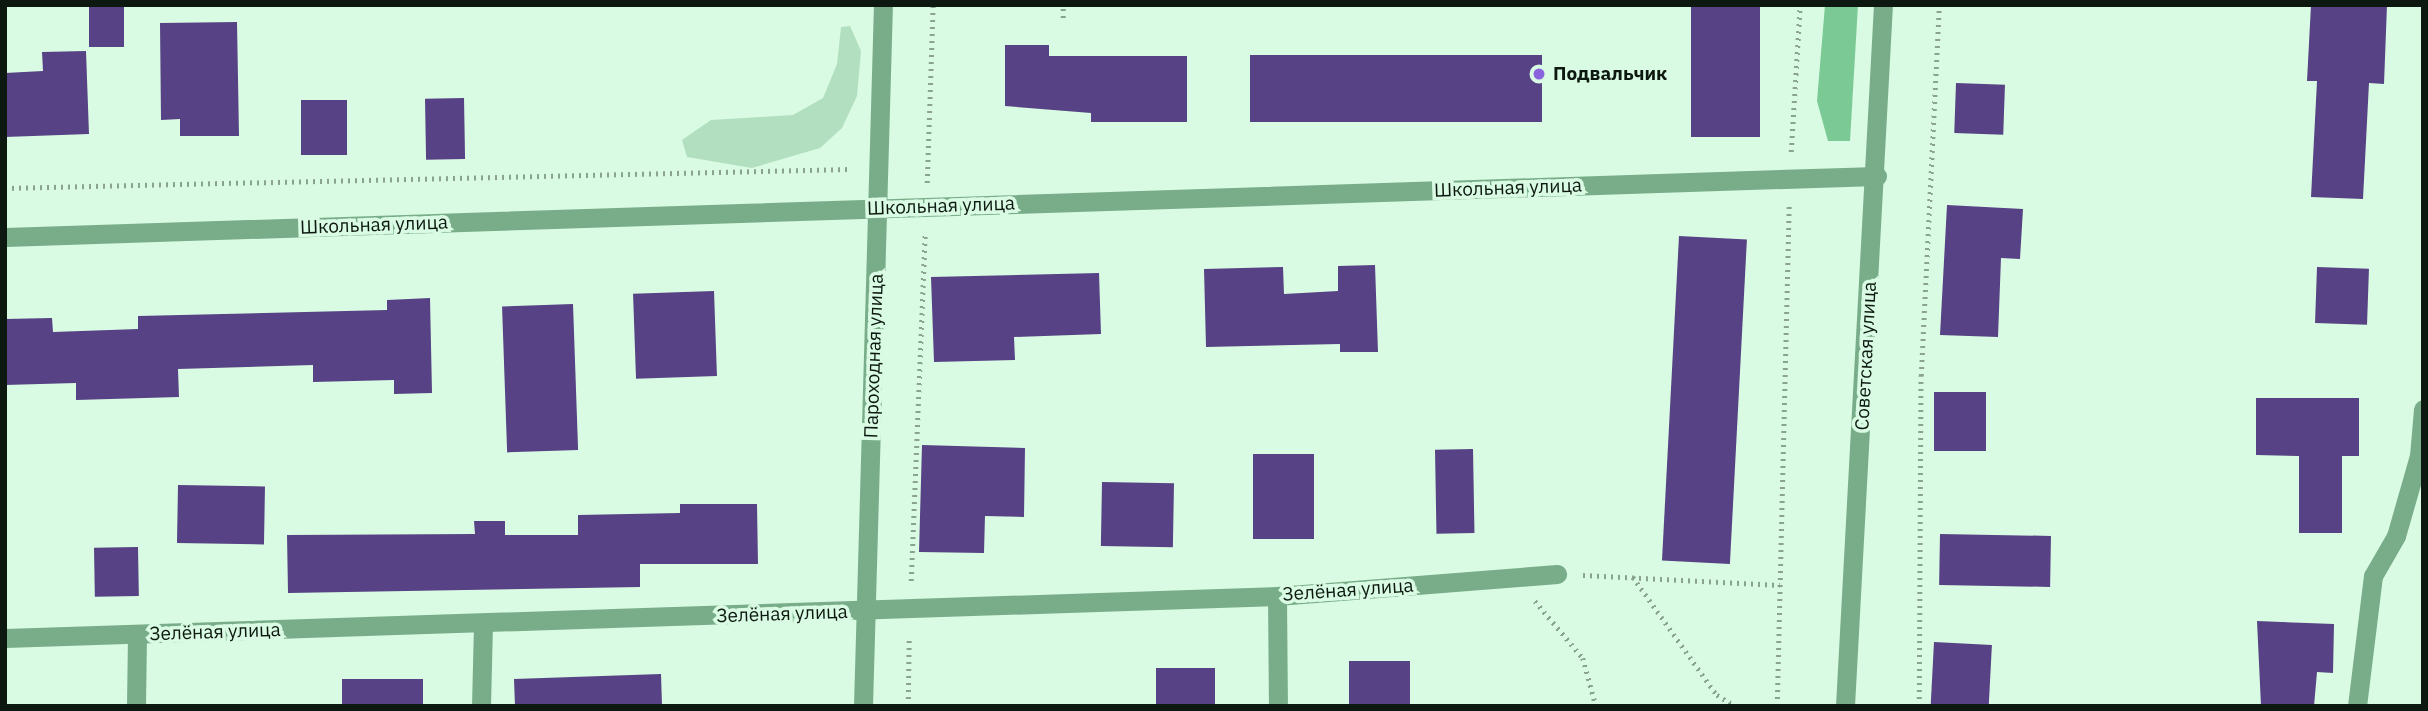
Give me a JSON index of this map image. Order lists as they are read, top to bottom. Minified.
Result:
{"streets":{"street":["Школьная улица","Пароходная улица","Советская улица","Зелёная улица"]},"crossings":[["Школьная улица","Пароходная улица"],["Школьная улица","Советская улица"],["Пароходная улица","Зелёная улица"]],"places":["Подвальчик"]}
